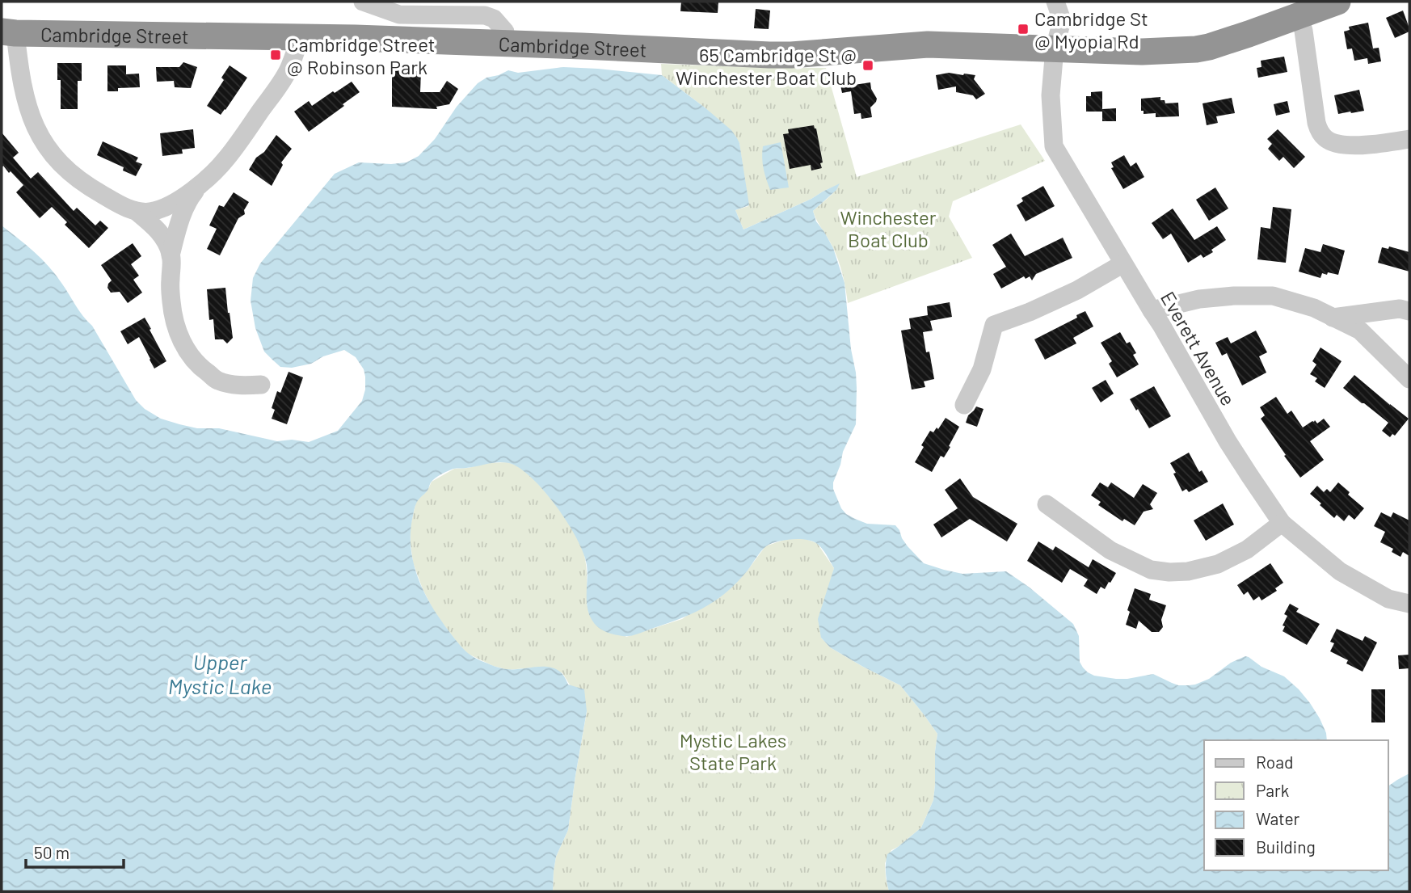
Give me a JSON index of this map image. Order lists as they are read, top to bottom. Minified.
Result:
{"streets":{"highway":["Cambridge Street"],"street":["Everett Avenue"]},"crossings":[["Cambridge Street","Everett Avenue"]],"water":["Upper Mystic Lake"],"parks":["Winchester Boat Club","Mystic Lakes State Park"],"places":{"transit":["Cambridge St @ Myopia Rd","Cambridge Street @ Robinson Park","65 Cambridge St @ Winchester Boat Club"]},"legend":["Road","Park","Water","Building"],"scale_bar":"50 m"}
